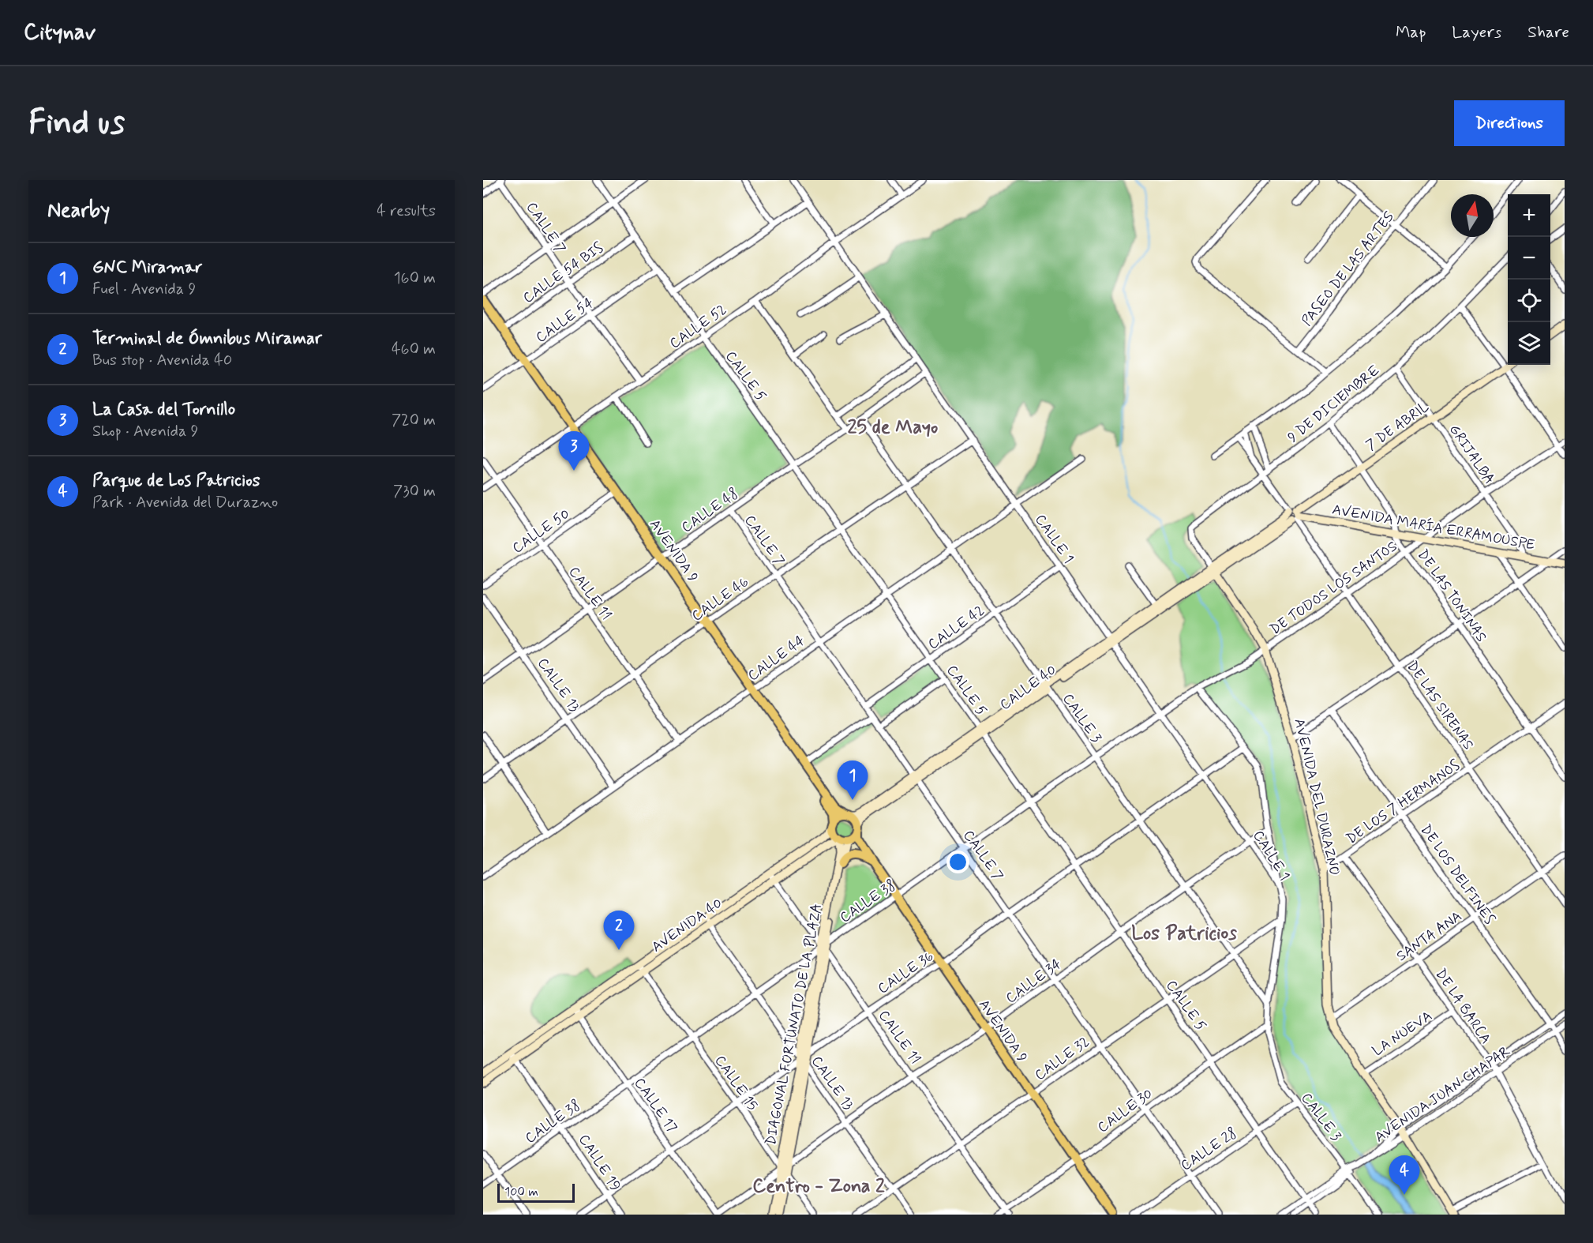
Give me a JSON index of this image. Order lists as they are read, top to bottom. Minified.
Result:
{"streets":{"main road":["7 DE ABRIL","AVENIDA MARÍA ERRAMOUSPE","AVENIDA 9","CALLE 40","AVENIDA DEL DURAZNO","AVENIDA 40","DIAGONAL FORTUNATO DE LA PLAZA"],"street":["CALLE 7","PASEO DE LAS ARTES","CALLE 54 BIS","CALLE 54","CALLE 52","CALLE 5","9 DE DICIEMBRE","GRIJALBA","CALLE 48","CALLE 50","CALLE 1","DE TODOS LOS SANTOS","CALLE 11","DE LAS TONINAS","CALLE 46","CALLE 42","CALLE 44","CALLE 13","DE LAS SIRENAS","CALLE 3","DE LOS 7 HERMANOS","DE LOS DELFINES","CALLE 38","SANTA ANA","CALLE 36","CALLE 34","DE LA BARCA","LA NUEVA","CALLE 32","CALLE 15","AVENIDA JUAN CHAPAR","CALLE 17","CALLE 30","CALLE 28","CALLE 19"]},"crossings":[["CALLE 7","CALLE 54 BIS"],["CALLE 7","CALLE 54"],["CALLE 7","CALLE 52"],["CALLE 7","CALLE 48"],["CALLE 7","CALLE 46"],["CALLE 7","CALLE 42"],["CALLE 7","CALLE 44"],["CALLE 7","CALLE 40"],["CALLE 7","CALLE 38"],["CALLE 7","CALLE 36"],["CALLE 7","CALLE 34"],["CALLE 7","CALLE 32"],["CALLE 7","CALLE 30"],["CALLE 7","CALLE 28"],["CALLE 54 BIS","CALLE 5"],["CALLE 54 BIS","AVENIDA 9"],["CALLE 54","CALLE 5"],["CALLE 54","AVENIDA 9"],["CALLE 52","CALLE 5"],["CALLE 52","CALLE 1"],["CALLE 52","AVENIDA 9"],["CALLE 52","CALLE 11"],["CALLE 5","CALLE 48"],["CALLE 5","CALLE 46"],["CALLE 5","CALLE 42"],["CALLE 5","CALLE 44"],["CALLE 5","CALLE 40"],["CALLE 5","CALLE 38"],["CALLE 5","CALLE 36"],["CALLE 5","CALLE 34"],["CALLE 5","CALLE 32"],["CALLE 5","CALLE 30"],["CALLE 5","CALLE 28"],["9 DE DICIEMBRE","7 DE ABRIL"],["9 DE DICIEMBRE","GRIJALBA"],["9 DE DICIEMBRE","DE LAS TONINAS"],["9 DE DICIEMBRE","DE LAS SIRENAS"],["9 DE DICIEMBRE","AVENIDA DEL DURAZNO"],["7 DE ABRIL","GRIJALBA"],["7 DE ABRIL","AVENIDA MARÍA ERRAMOUSPE"],["7 DE ABRIL","DE LAS TONINAS"],["7 DE ABRIL","CALLE 40"],["7 DE ABRIL","DE LAS SIRENAS"],["7 DE ABRIL","AVENIDA DEL DURAZNO"],["GRIJALBA","AVENIDA MARÍA ERRAMOUSPE"],["GRIJALBA","DE TODOS LOS SANTOS"],["CALLE 48","CALLE 1"],["CALLE 48","AVENIDA 9"],["CALLE 48","CALLE 11"],["CALLE 48","CALLE 13"],["CALLE 48","CALLE 3"],["AVENIDA MARÍA ERRAMOUSPE","DE TODOS LOS SANTOS"],["AVENIDA MARÍA ERRAMOUSPE","DE LAS TONINAS"],["AVENIDA MARÍA ERRAMOUSPE","DE LAS SIRENAS"],["CALLE 50","AVENIDA 9"],["CALLE 50","CALLE 11"],["CALLE 1","CALLE 46"],["CALLE 1","CALLE 42"],["CALLE 1","CALLE 44"],["CALLE 1","CALLE 40"],["CALLE 1","CALLE 3"],["CALLE 1","CALLE 38"],["CALLE 1","CALLE 36"],["CALLE 1","CALLE 34"],["CALLE 1","CALLE 32"],["AVENIDA 9","CALLE 46"],["AVENIDA 9","CALLE 44"],["AVENIDA 9","CALLE 40"],["AVENIDA 9","CALLE 38"],["AVENIDA 9","AVENIDA 40"],["AVENIDA 9","CALLE 36"],["AVENIDA 9","CALLE 34"],["AVENIDA 9","DIAGONAL FORTUNATO DE LA PLAZA"],["AVENIDA 9","CALLE 32"],["AVENIDA 9","CALLE 30"],["DE TODOS LOS SANTOS","DE LAS TONINAS"],["DE TODOS LOS SANTOS","DE LAS SIRENAS"],["DE TODOS LOS SANTOS","AVENIDA DEL DURAZNO"],["DE TODOS LOS SANTOS","CALLE 38"],["CALLE 11","CALLE 46"],["CALLE 11","CALLE 44"],["CALLE 11","CALLE 38"],["CALLE 11","AVENIDA 40"],["CALLE 11","CALLE 36"],["CALLE 11","CALLE 34"],["CALLE 11","DIAGONAL FORTUNATO DE LA PLAZA"],["CALLE 11","CALLE 32"],["CALLE 11","CALLE 30"],["DE LAS TONINAS","DE LOS 7 HERMANOS"],["CALLE 46","CALLE 13"],["CALLE 46","CALLE 3"],["CALLE 42","CALLE 3"],["CALLE 44","CALLE 13"],["CALLE 44","CALLE 3"],["CALLE 13","CALLE 38"],["CALLE 13","AVENIDA 40"],["CALLE 13","CALLE 36"],["CALLE 13","CALLE 34"],["CALLE 13","DIAGONAL FORTUNATO DE LA PLAZA"],["CALLE 13","CALLE 32"],["CALLE 40","CALLE 3"],["CALLE 40","AVENIDA 40"],["CALLE 40","DIAGONAL FORTUNATO DE LA PLAZA"],["DE LAS SIRENAS","DE LOS 7 HERMANOS"],["DE LAS SIRENAS","SANTA ANA"],["CALLE 3","CALLE 38"],["CALLE 3","CALLE 36"],["CALLE 3","CALLE 34"],["CALLE 3","CALLE 32"],["CALLE 3","CALLE 30"],["CALLE 3","CALLE 28"],["AVENIDA DEL DURAZNO","DE LOS 7 HERMANOS"],["AVENIDA DEL DURAZNO","SANTA ANA"],["AVENIDA DEL DURAZNO","LA NUEVA"],["AVENIDA DEL DURAZNO","AVENIDA JUAN CHAPAR"],["DE LOS 7 HERMANOS","DE LOS DELFINES"],["DE LOS 7 HERMANOS","DE LA BARCA"],["DE LOS DELFINES","SANTA ANA"],["DE LOS DELFINES","AVENIDA JUAN CHAPAR"],["CALLE 38","DIAGONAL FORTUNATO DE LA PLAZA"],["CALLE 38","CALLE 15"],["CALLE 38","CALLE 17"],["CALLE 38","CALLE 19"],["AVENIDA 40","DIAGONAL FORTUNATO DE LA PLAZA"],["AVENIDA 40","CALLE 15"],["AVENIDA 40","CALLE 17"],["AVENIDA 40","CALLE 19"],["SANTA ANA","DE LA BARCA"],["CALLE 36","DIAGONAL FORTUNATO DE LA PLAZA"],["CALLE 36","CALLE 15"],["CALLE 36","CALLE 17"],["CALLE 36","CALLE 19"],["CALLE 34","DIAGONAL FORTUNATO DE LA PLAZA"],["CALLE 34","CALLE 15"],["CALLE 34","CALLE 17"],["DE LA BARCA","LA NUEVA"],["DE LA BARCA","AVENIDA JUAN CHAPAR"],["DIAGONAL FORTUNATO DE LA PLAZA","CALLE 15"]],"districts":["25 de Mayo","Los Patricios","Centro - Zona 2"],"scale_bar":"100 m","north":"top","page":{"header":"Citynav","nav":["Map","Layers","Share"],"buttons":"Directions","title":"Find us","heading":["Nearby","4 results"],"map_buttons":["+","−"],"list":[{"mark":"1","name":"GNC Miramar","note":"Fuel · Avenida 9","value":"160 m"},{"mark":"2","name":"Terminal de Ómnibus Miramar","note":"Bus stop · Avenida 40","value":"460 m"},{"mark":"3","name":"La Casa del Tornillo","note":"Shop · Avenida 9","value":"720 m"},{"mark":"4","name":"Parque de Los Patricios","note":"Park · Avenida del Durazno","value":"730 m"}],"pins":["3","1","2","4"],"scale":"100 m"}}
